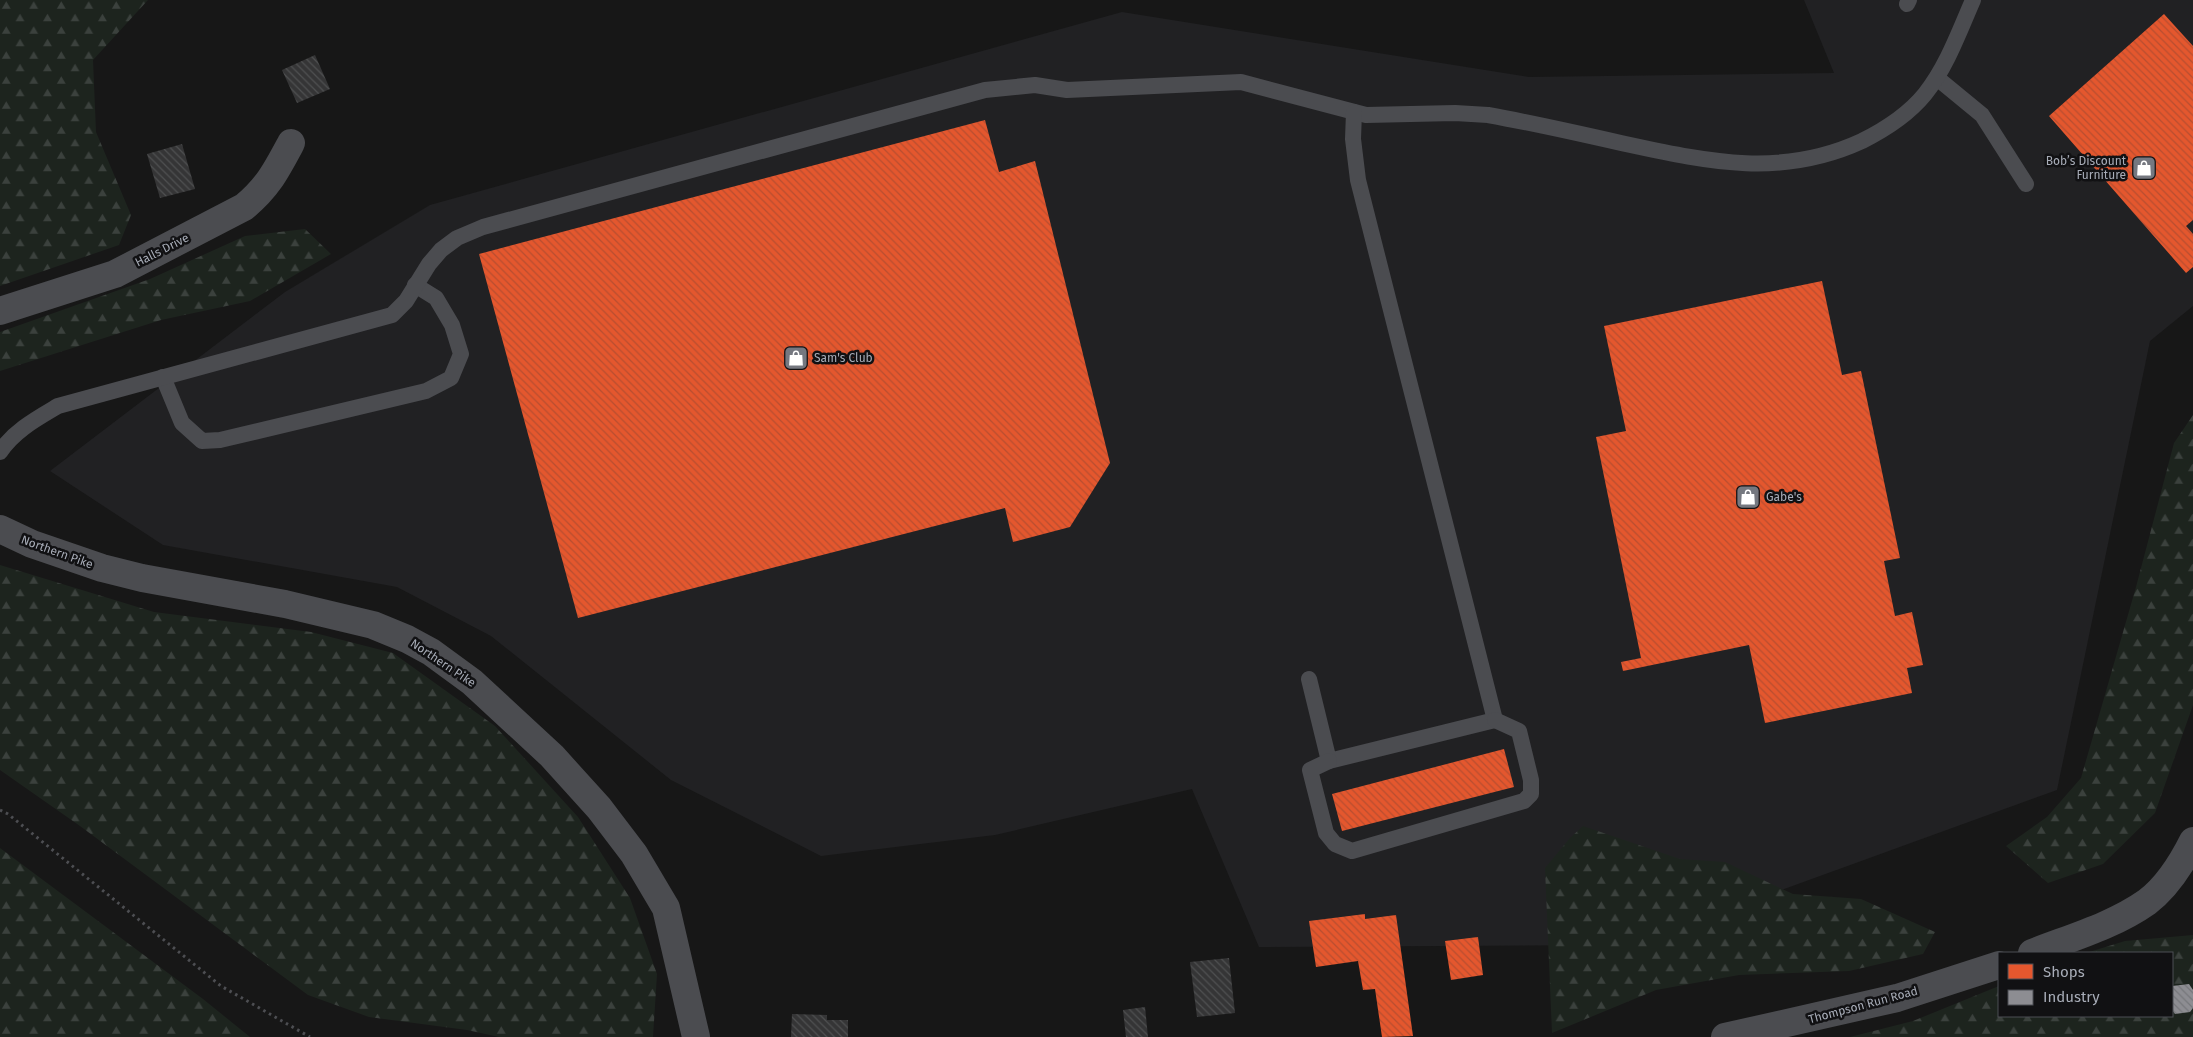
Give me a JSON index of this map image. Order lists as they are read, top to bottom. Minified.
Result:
{"streets":{"street":["Halls Drive","Northern Pike","Thompson Run Road"]},"places":{"shop":["Bob’s Discount Furniture","Sam's Club","Gabe's"]},"legend":["Shops","Industry"]}
